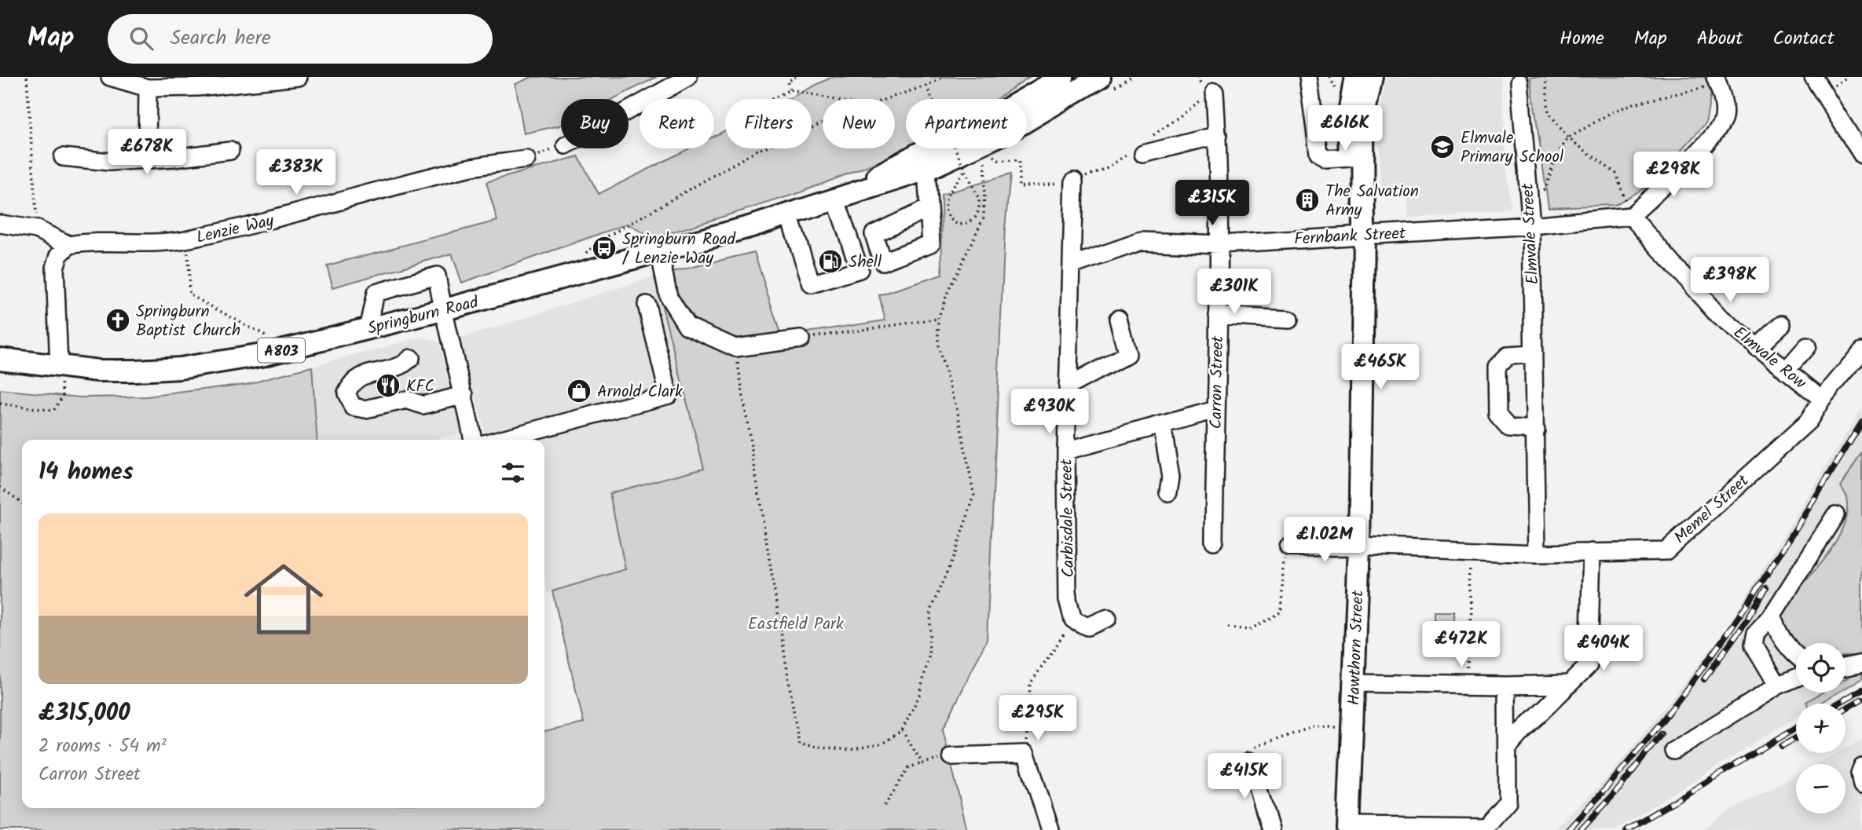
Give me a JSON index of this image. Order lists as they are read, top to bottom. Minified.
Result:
{"streets":{"main road":["Springburn Road","A803","Hawthorn Street"],"street":["Lenzie Way","Elmvale Street","Fernbank Street","Elmvale Row","Carron Street","Memel Street","Carbisdale Street"]},"crossings":[["Elmvale Street","Fernbank Street"],["Elmvale Street","Memel Street"],["Fernbank Street","Elmvale Row"],["Fernbank Street","Carron Street"],["Fernbank Street","Carbisdale Street"],["Fernbank Street","Hawthorn Street"],["Elmvale Row","Memel Street"],["Memel Street","Hawthorn Street"]],"parks":["Eastfield Park"],"places":{"school or university":["Elmvale Primary School"],"building":["The Salvation Army"],"bus stop":["Springburn Road / Lenzie Way"],"fuel station":["Shell"],"church":["Springburn Baptist Church"],"restaurant":["KFC"],"shop":["Arnold Clark"]},"page":{"header":"Map","search":"Search here","nav":["Home","Map","About","Contact"],"chip":["Buy","Rent","Filters","New","Apartment"],"price":["£616K","£678K","£383K","£298K","£315K","£398K","£301K","£465K","£930K","£1.02M","£472K","£404K","£295K","£415K"],"heading":"14 homes","list":[{"name":"£315,000","note":"2 rooms · 54 m² · Carron Street"}],"map_buttons":["+","−"]}}
